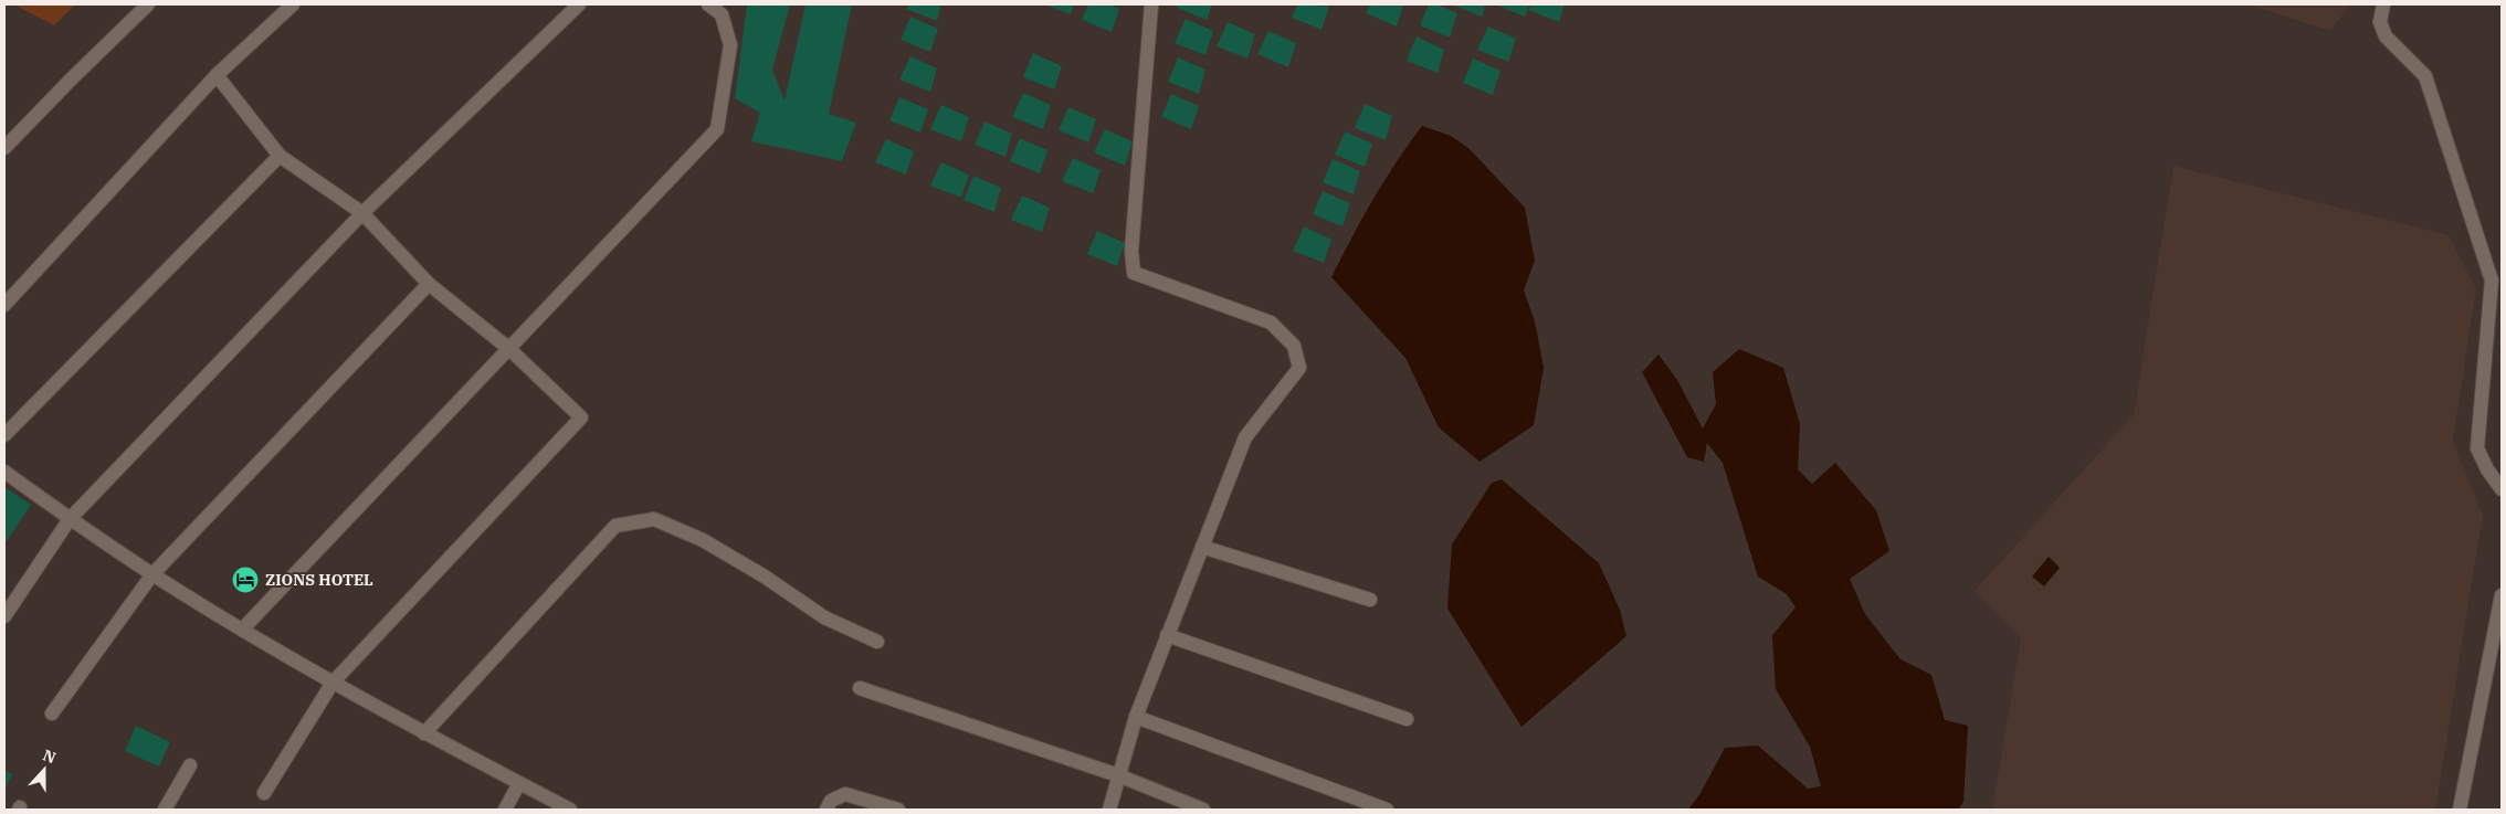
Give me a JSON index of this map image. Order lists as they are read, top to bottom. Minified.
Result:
{"places":{"hotel":["ZIONS HOTEL"]},"north":"top"}
